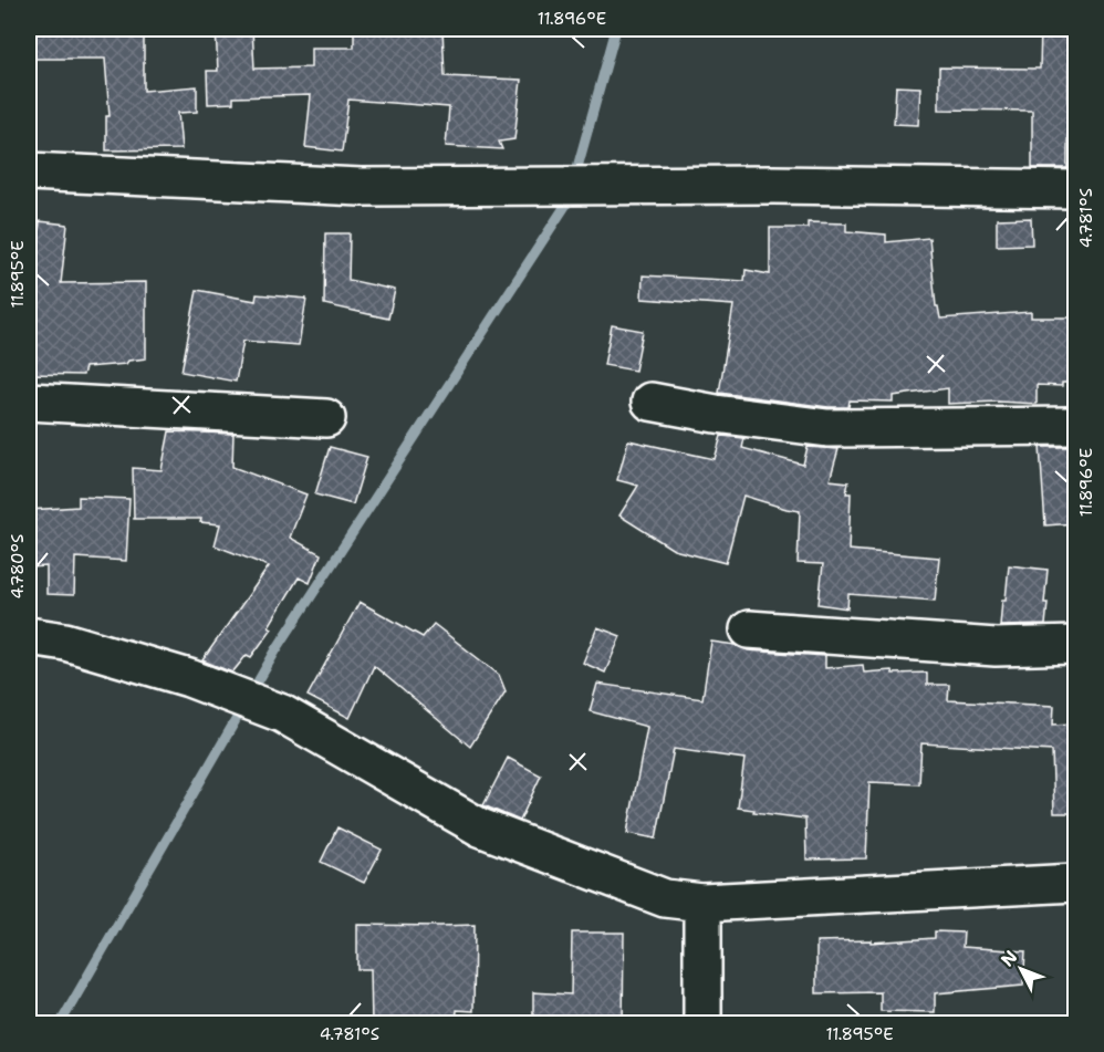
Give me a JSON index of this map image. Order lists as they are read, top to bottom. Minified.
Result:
{"north":"top left","coordinates":["11.896°E","4.781°S","11.895°E","4.780°S"]}
